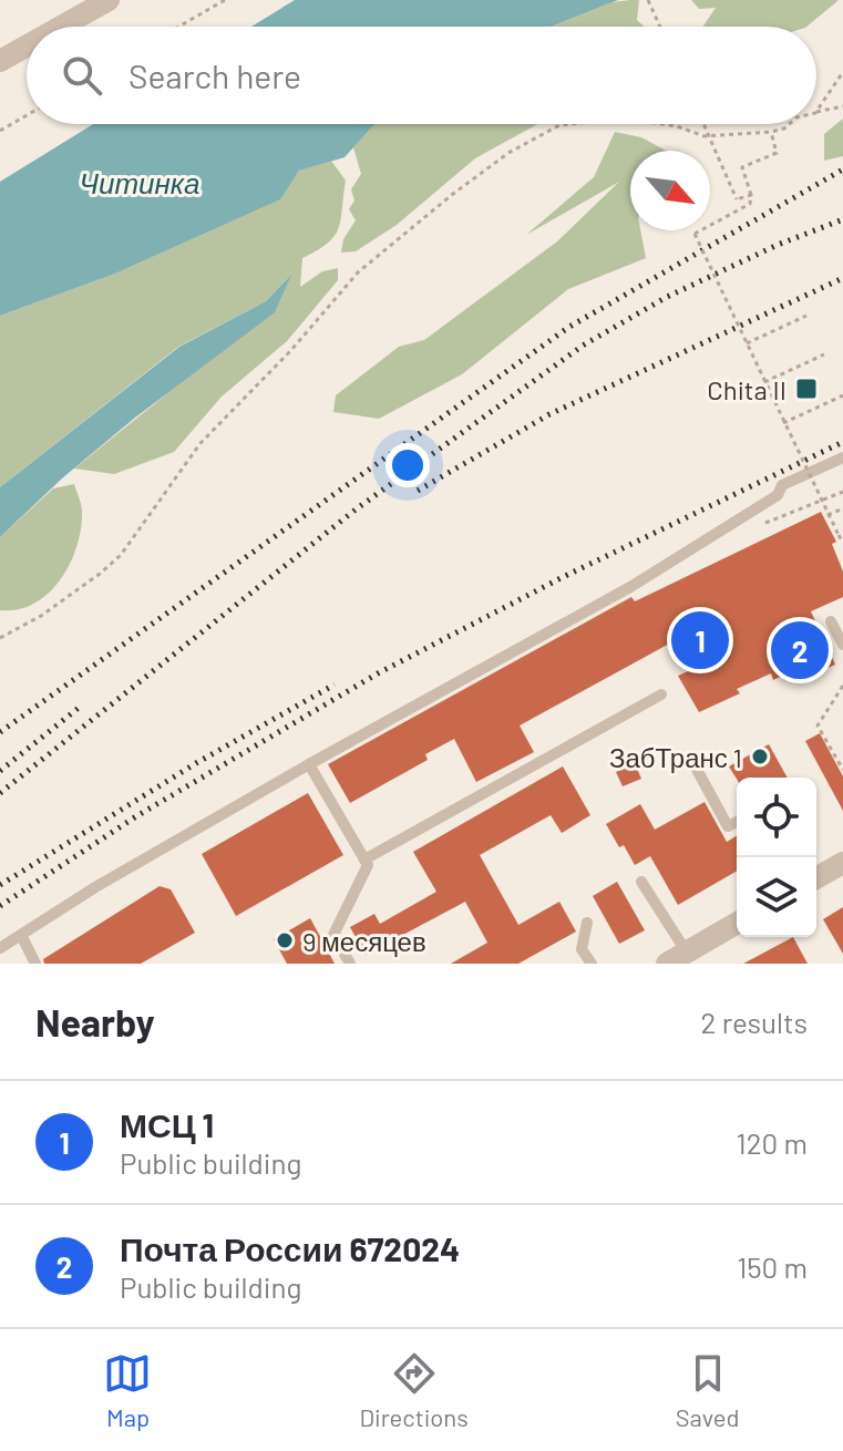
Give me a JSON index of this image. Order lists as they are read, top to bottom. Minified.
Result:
{"water":["Читинка"],"places":{"transit":["Chita II"],"other":["ЗабТранс 1","9 месяцев"]},"north":"bottom right","page":{"search":"Search here","pins":["1","2"],"heading":["Nearby","2 results"],"list":[{"mark":"1","name":"МСЦ 1","note":"Public building","value":"120 m"},{"mark":"2","name":"Почта России 672024","note":"Public building","value":"150 m"}],"nav":["Map","Directions","Saved"]}}
